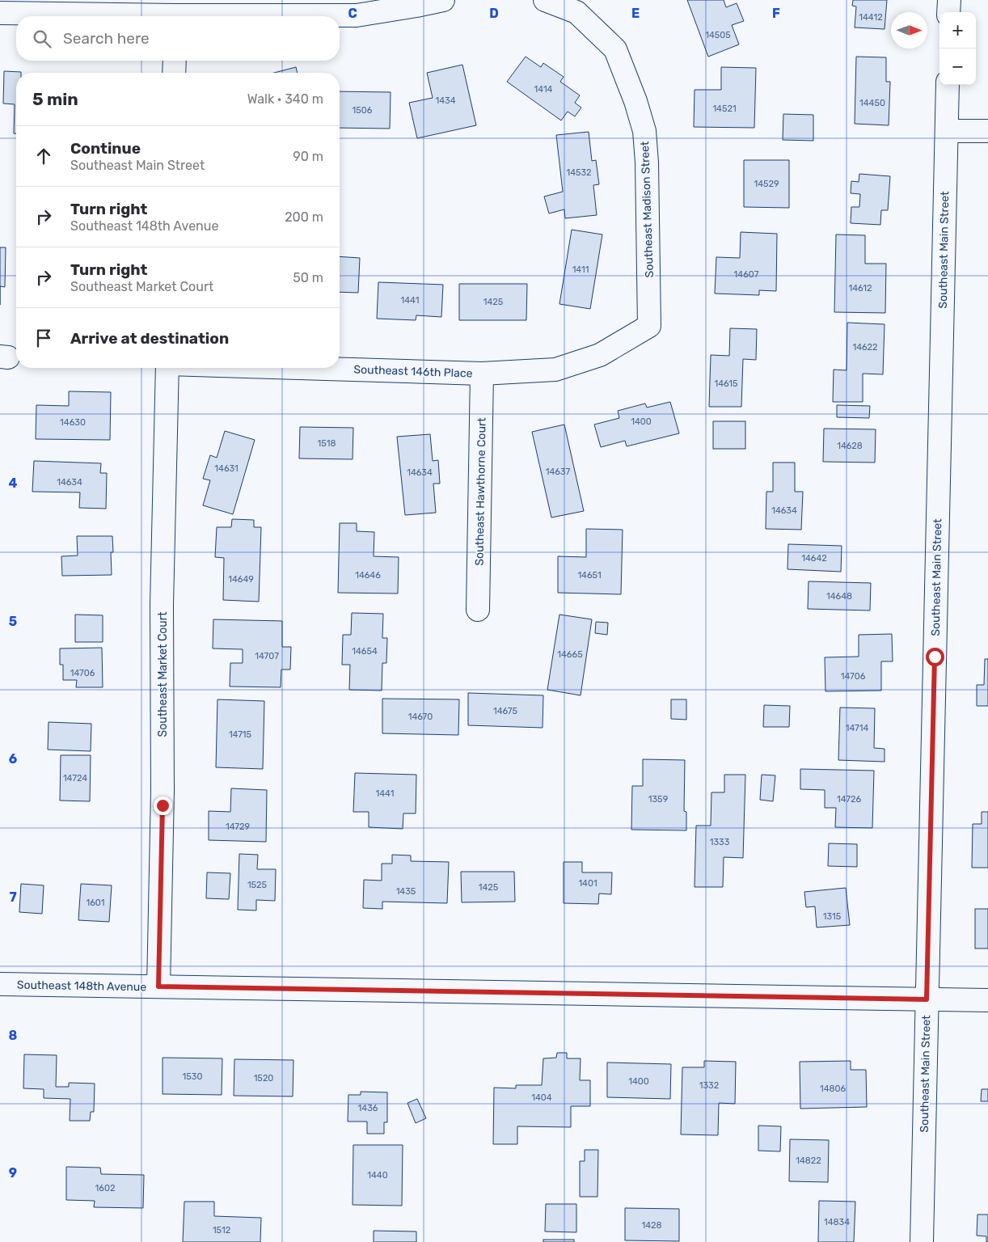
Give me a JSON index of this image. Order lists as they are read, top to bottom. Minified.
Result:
{"streets":{"street":["Southeast Madison Street","Southeast Main Street","Southeast 146th Place","Southeast Hawthorne Court","Southeast Market Court","Southeast 148th Avenue"]},"crossings":[["Southeast Madison Street","Southeast 146th Place"],["Southeast Main Street","Southeast 148th Avenue"],["Southeast 146th Place","Southeast Hawthorne Court"],["Southeast Market Court","Southeast 148th Avenue"]],"house_numbers":["14412","14505","1414","1434","14450","14521","1506","14532","14529","1411","14607","14612","1441","1425","14622","14615","1400","14630","1518","14628","14631","14637","14634","14634","14634","14642","14646","14651","14649","14648","14654","14665","14707","14706","14706","14675","14670","14714","14715","14724","1441","1359","14726","14729","1333","1401","1525","1425","1435","1601","1315","1530","1520","1400","1332","14806","1404","1436","14822","1440","1602","14834","1428","1512"],"north":"right","page":{"map_buttons":["+","−"],"search":"Search here","heading":["5 min","Walk · 340 m"],"list":[["Continue","Southeast Main Street","90 m"],["Turn right","Southeast 148th Avenue","200 m"],["Turn right","Southeast Market Court","50 m"],"Arrive at destination"]},"grid":{"columns":["C","D","E","F"],"rows":["4","5","6","7","8","9"]}}
